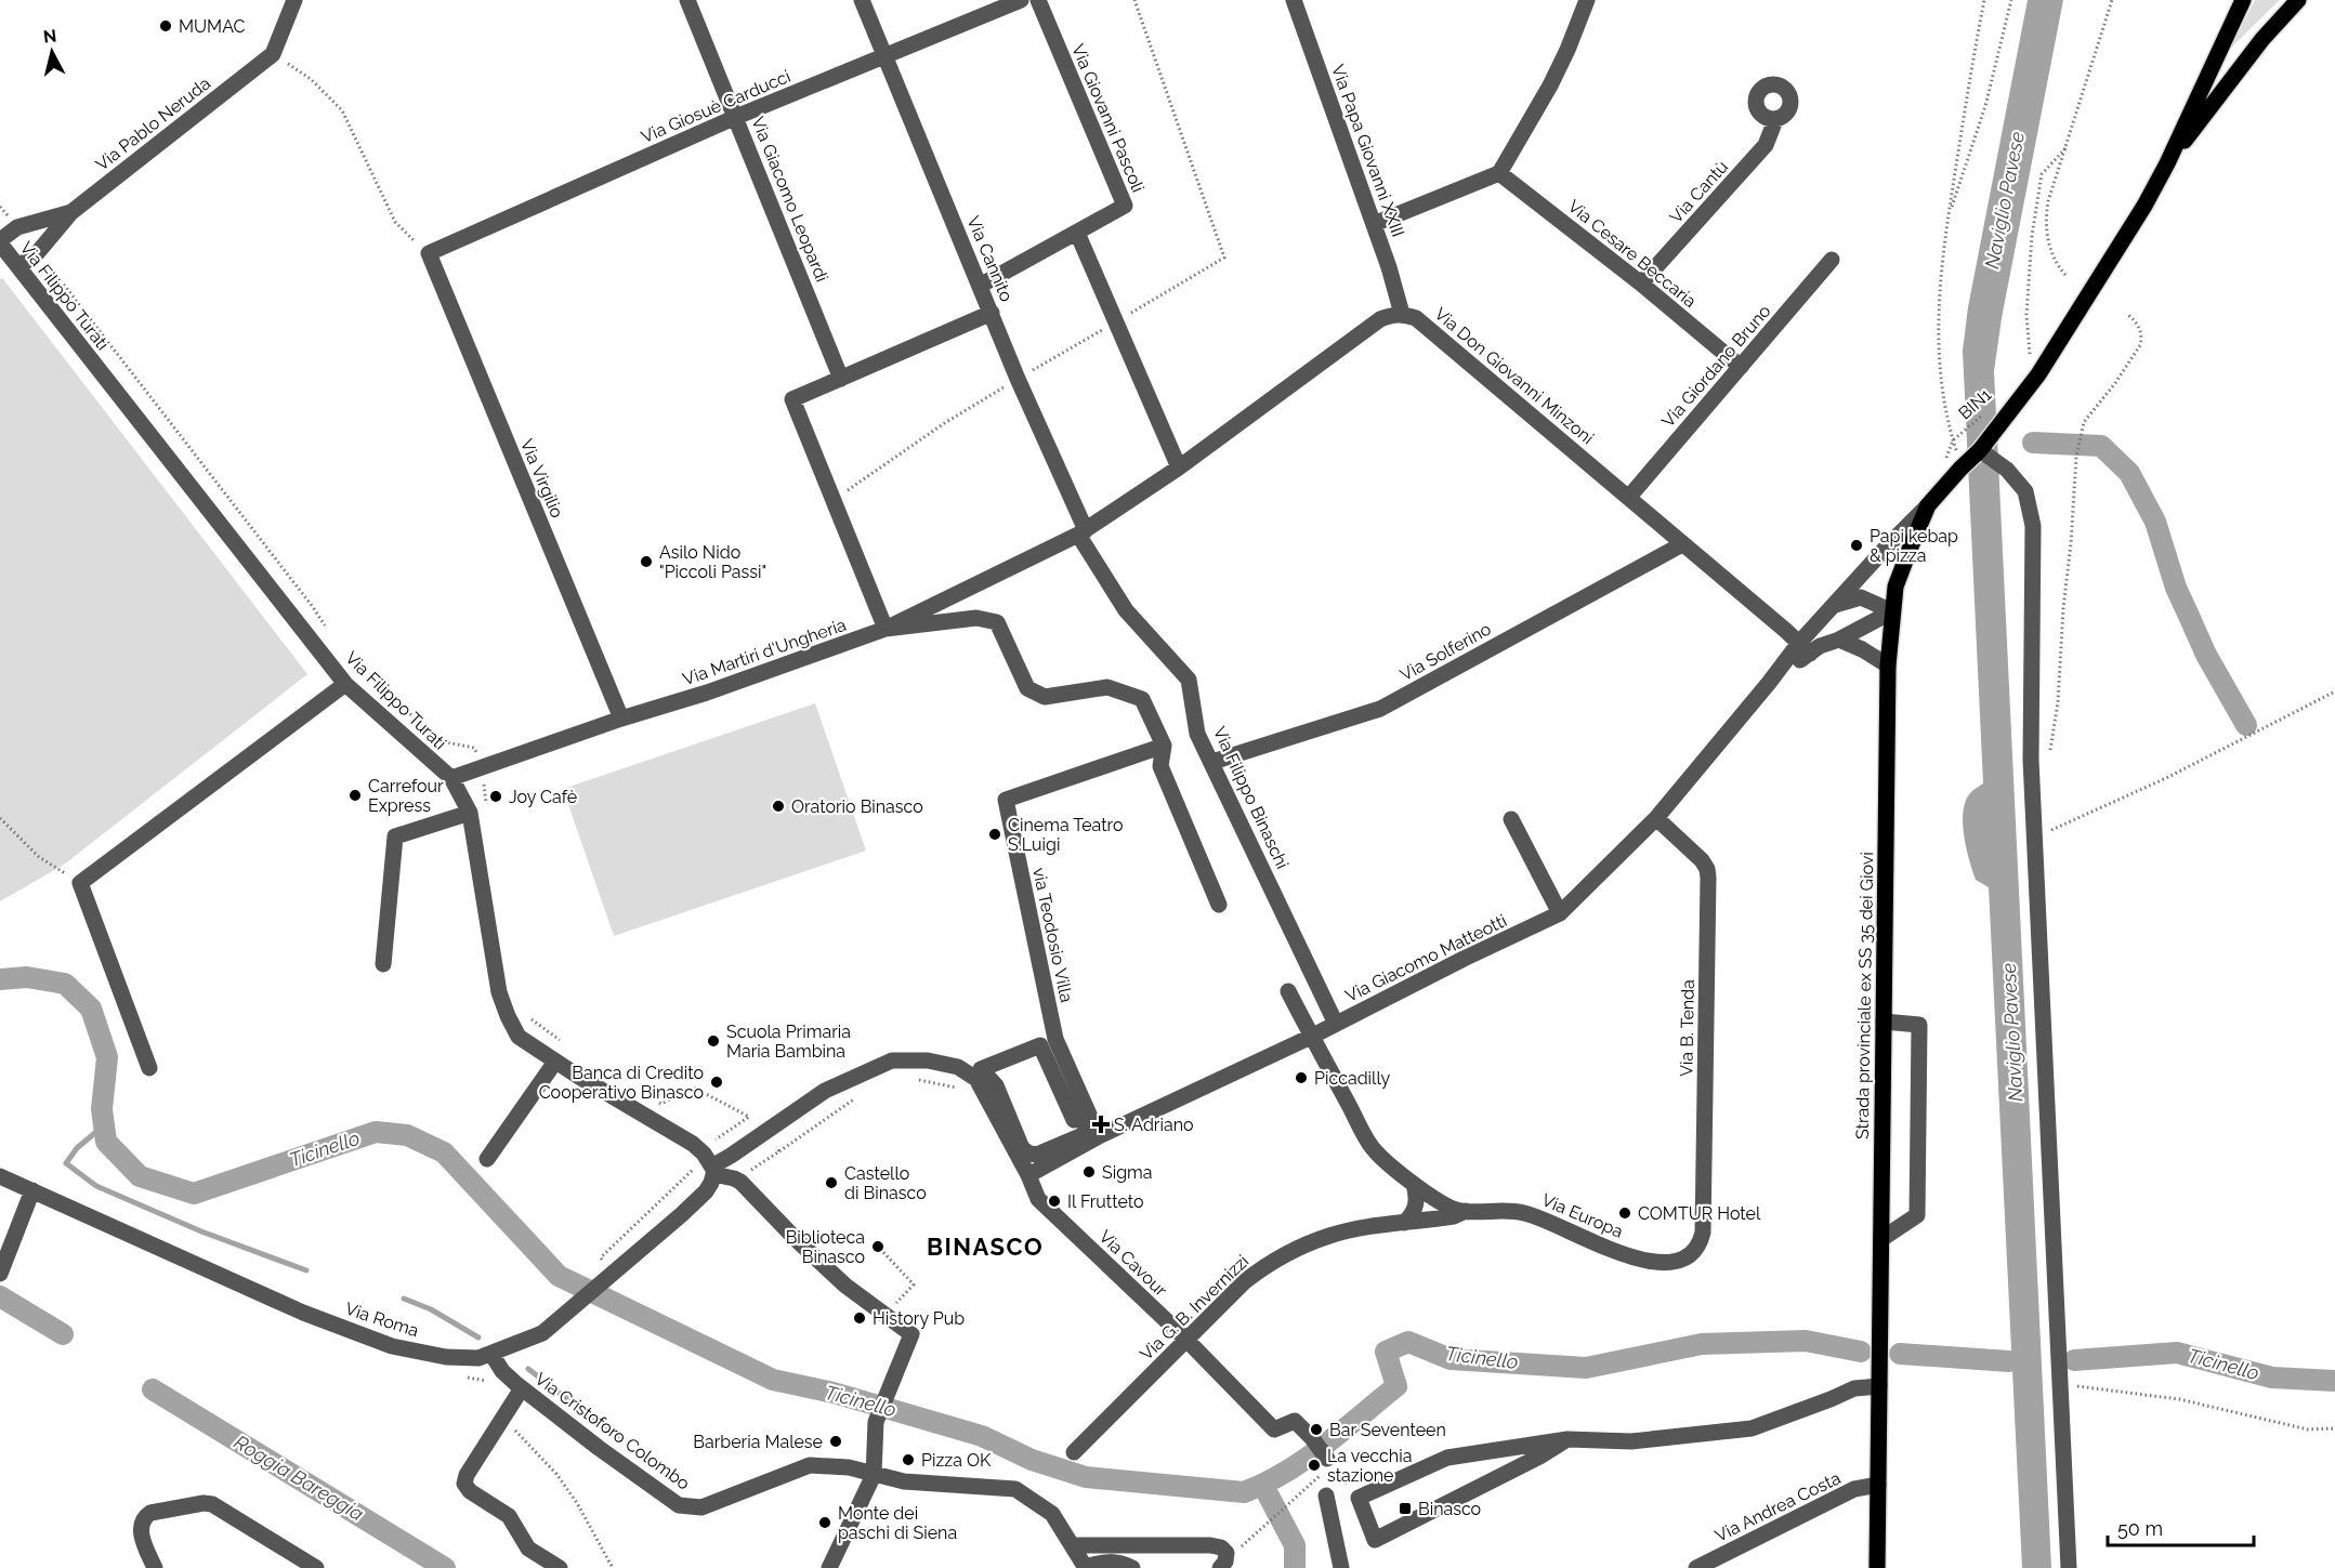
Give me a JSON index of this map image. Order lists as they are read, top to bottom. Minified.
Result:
{"streets":{"main road":["Strada provinciale ex SS 35 dei Giovi"],"street":["Via Giosuè Carducci","Via Giovanni Pascoli","Via Pablo Neruda","Via Papa Giovanni XXIII","Via Cantù","Via Giacomo Leopardi","Via Cesare Beccaria","Via Cannito","Via Filippo Turati","Via Giordano Bruno","Via Don Giovanni Minzoni","Via Virgilio","Via Martiri d'Ungheria","Via Solferino","Via Filippo Binaschi","via Teodosio Villa","Via Giacomo Matteotti","Via B. Tenda","Via Europa","Via Cavour","Via G. B. Invernizzi","Via Roma","Via Cristoforo Colombo","Via Andrea Costa"],"path":["BIN1"]},"crossings":[["Via Giosuè Carducci","Via Giacomo Leopardi"],["Via Giosuè Carducci","Via Cannito"],["Via Giosuè Carducci","Via Virgilio"],["Via Giovanni Pascoli","Via Cannito"],["Via Pablo Neruda","Via Filippo Turati"],["Via Papa Giovanni XXIII","Via Don Giovanni Minzoni"],["Via Cantù","Via Cesare Beccaria"],["Via Cesare Beccaria","Via Giordano Bruno"],["Via Cannito","Via Martiri d'Ungheria"],["Via Cannito","Via Filippo Binaschi"],["Via Filippo Turati","Via Martiri d'Ungheria"],["Via Filippo Turati","Via Roma"],["Via Giordano Bruno","Via Don Giovanni Minzoni"],["Via Don Giovanni Minzoni","Via Solferino"],["Via Don Giovanni Minzoni","Via Giacomo Matteotti"],["BIN1","Strada provinciale ex SS 35 dei Giovi"],["Via Virgilio","Via Martiri d'Ungheria"],["Via Martiri d'Ungheria","Via Filippo Binaschi"],["Via Solferino","Via Filippo Binaschi"],["Via Filippo Binaschi","Via Giacomo Matteotti"],["via Teodosio Villa","Via Giacomo Matteotti"],["Via Giacomo Matteotti","Strada provinciale ex SS 35 dei Giovi"],["Via Giacomo Matteotti","Via B. Tenda"],["Via Giacomo Matteotti","Via Europa"],["Via Giacomo Matteotti","Via Cavour"],["Strada provinciale ex SS 35 dei Giovi","Via Andrea Costa"],["Via B. Tenda","Via Europa"],["Via Europa","Via G. B. Invernizzi"],["Via Cavour","Via G. B. Invernizzi"],["Via Roma","Via Cristoforo Colombo"]],"districts":["BINASCO"],"water":["Naviglio Pavese","Ticinello","Roggia Bareggia"],"places":{"other":["MUMAC","Papi kebap & pizza","Asilo Nido \"Piccoli Passi\"","Carrefour Express","Joy Cafè","Oratorio Binasco","Cinema Teatro S.Luigi","Scuola Primaria Maria Bambina","Piccadilly","Banca di Credito Cooperativo Binasco","Sigma","Castello di Binasco","Il Frutteto","COMTUR Hotel","Biblioteca Binasco","History Pub","Bar Seventeen","Barberia Malese","Pizza OK","La vecchia stazione","Monte dei paschi di Siena"],"health":["S. Adriano"],"transit":["Binasco"]},"scale_bar":"50 m","north":"top"}
